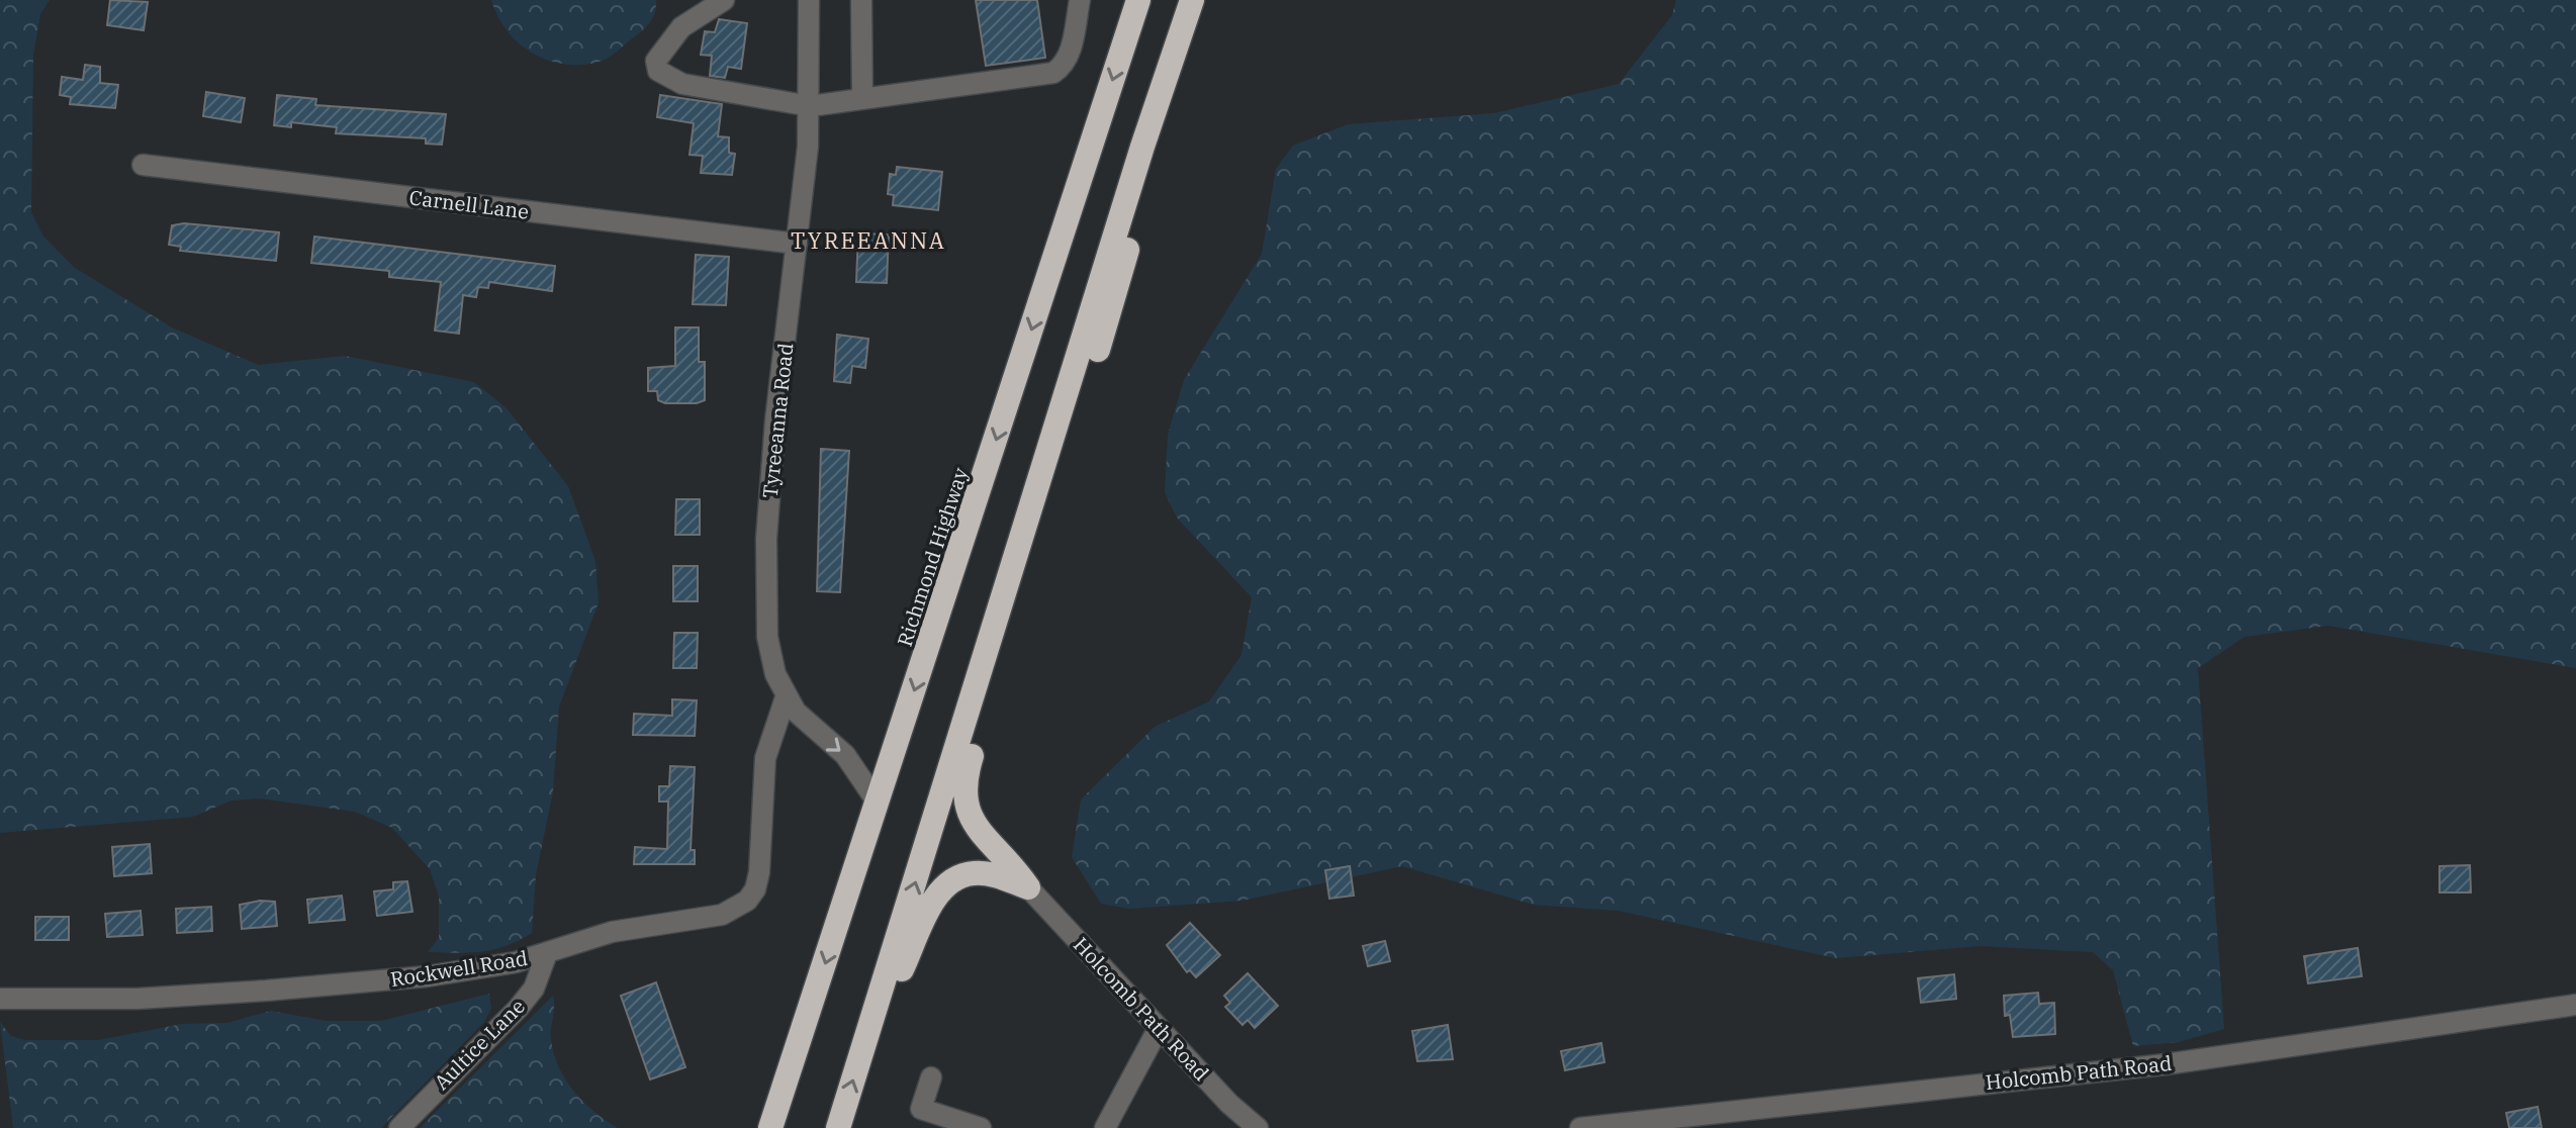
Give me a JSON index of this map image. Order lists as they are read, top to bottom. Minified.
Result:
{"streets":{"highway":["Richmond Highway"],"street":["Carnell Lane","Tyreeanna Road","Rockwell Road","Holcomb Path Road","Aultice Lane"]},"crossings":[["Carnell Lane","Tyreeanna Road"],["Tyreeanna Road","Richmond Highway"],["Tyreeanna Road","Rockwell Road"],["Rockwell Road","Aultice Lane"]],"districts":["TYREEANNA"]}
